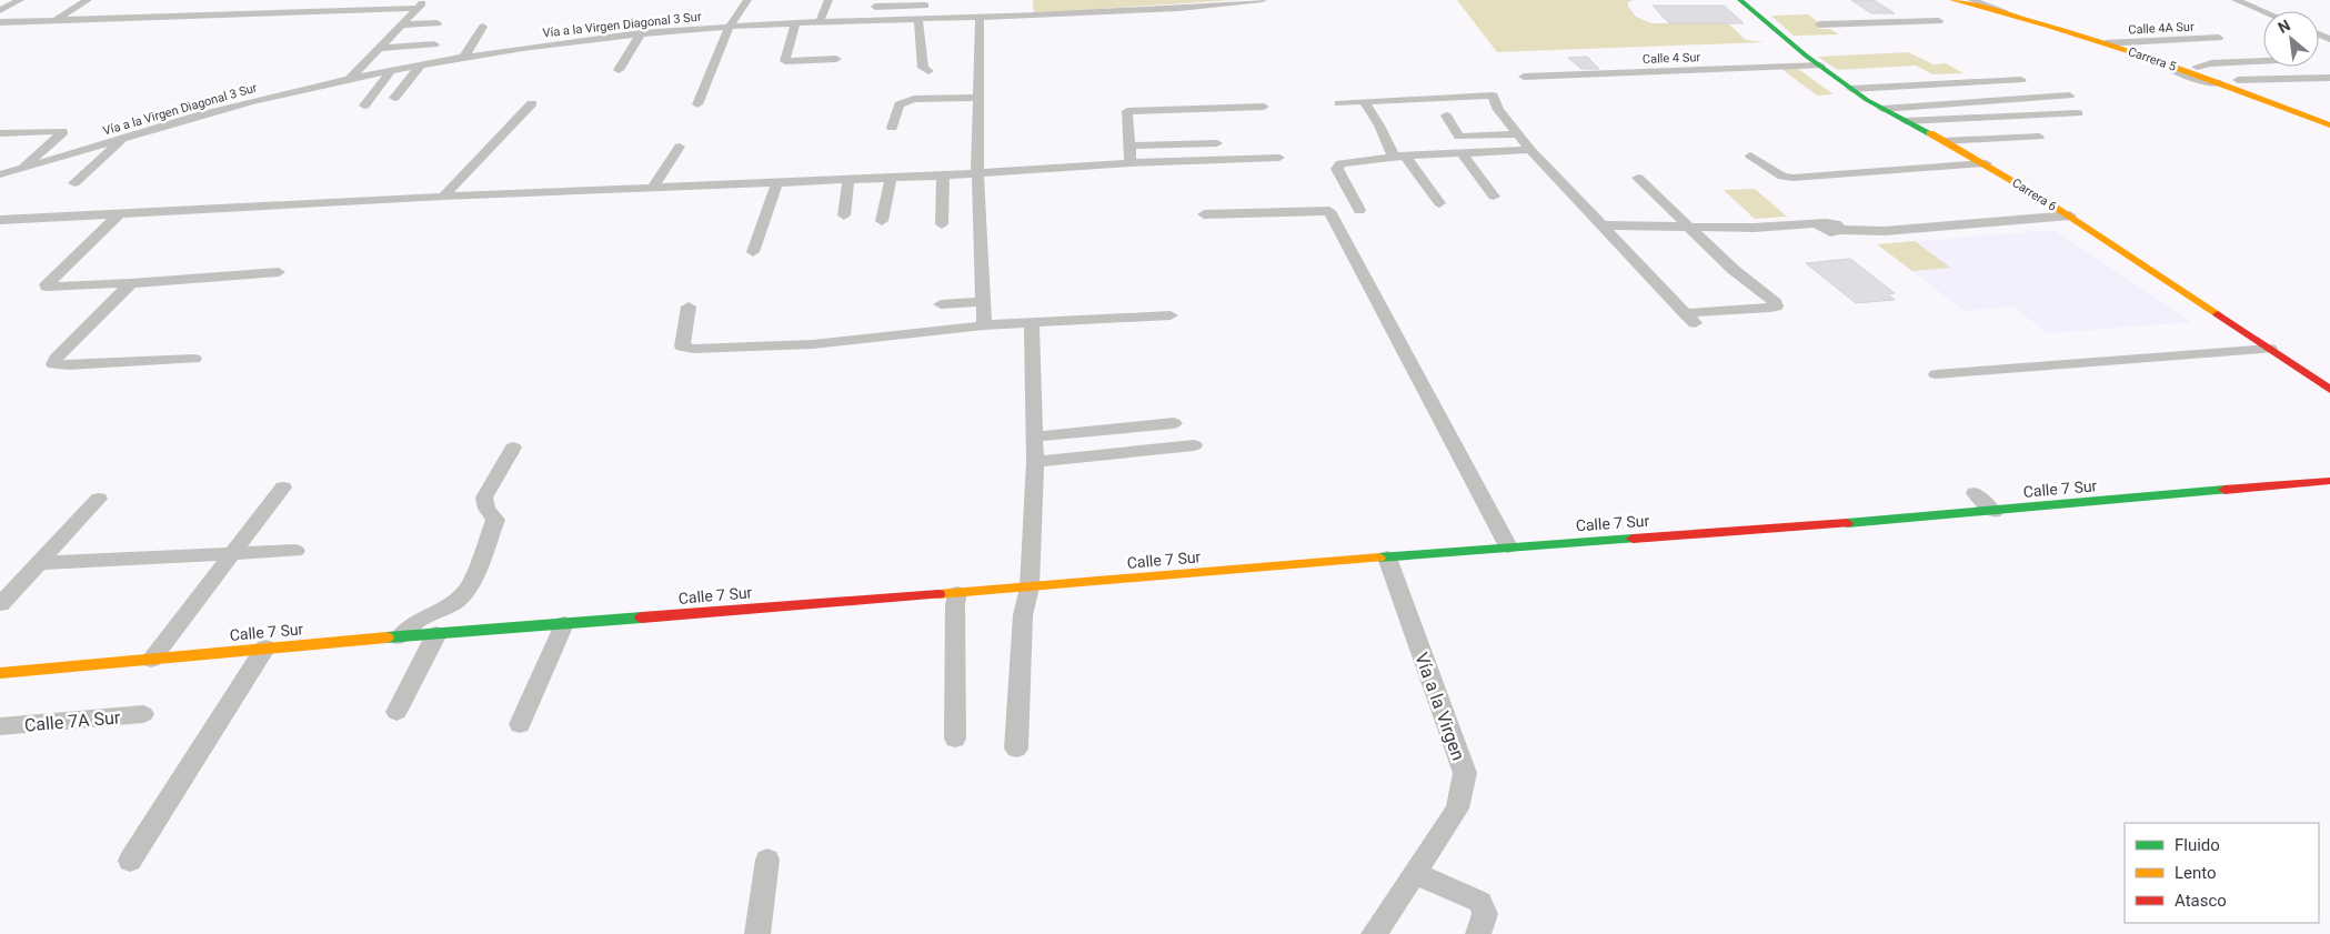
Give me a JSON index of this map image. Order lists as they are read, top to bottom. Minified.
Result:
{"streets":{"street":["Vía a la Virgen Diagonal 3 Sur","Calle 4A Sur","Calle 4 Sur","Carrera 5","Carrera 6","Calle 7 Sur","Vía a la Virgen","Calle 7A Sur"]},"crossings":[["Calle 4A Sur","Carrera 5"],["Calle 4 Sur","Carrera 6"],["Calle 7 Sur","Vía a la Virgen"]],"legend":["Fluido","Lento","Atasco"],"north":"top left"}
